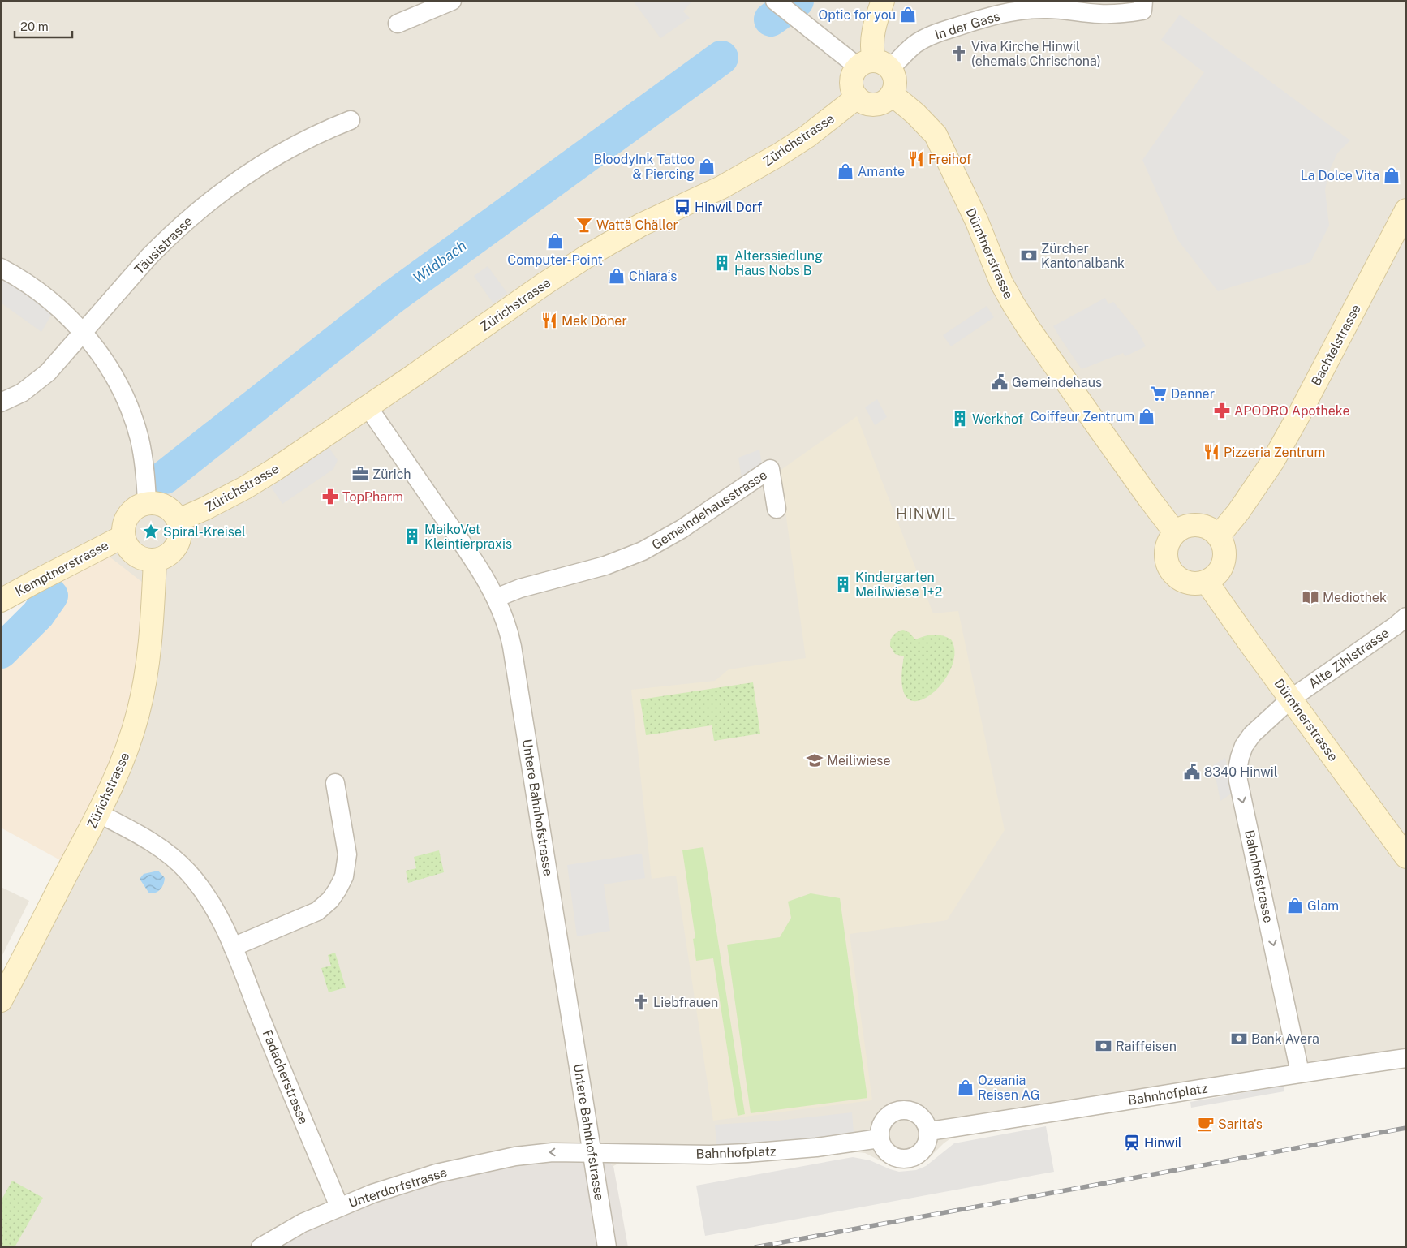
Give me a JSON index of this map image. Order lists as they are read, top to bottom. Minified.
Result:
{"streets":{"street":["In der Gass","Zürichstrasse","Täusistrasse","Dürntnerstrasse","Bachtelstrasse","Gemeindehausstrasse","Kemptnerstrasse","Alte Zihlstrasse","Untere Bahnhofstrasse","Bahnhofstrasse","Fadacherstrasse","Bahnhofplatz","Unterdorfstrasse"]},"crossings":[["In der Gass","Zürichstrasse"],["In der Gass","Dürntnerstrasse"],["Zürichstrasse","Dürntnerstrasse"],["Zürichstrasse","Kemptnerstrasse"],["Zürichstrasse","Untere Bahnhofstrasse"],["Zürichstrasse","Fadacherstrasse"],["Dürntnerstrasse","Bachtelstrasse"],["Dürntnerstrasse","Alte Zihlstrasse"],["Dürntnerstrasse","Bahnhofstrasse"],["Gemeindehausstrasse","Untere Bahnhofstrasse"],["Alte Zihlstrasse","Bahnhofstrasse"],["Untere Bahnhofstrasse","Bahnhofplatz"],["Untere Bahnhofstrasse","Unterdorfstrasse"],["Bahnhofstrasse","Bahnhofplatz"],["Fadacherstrasse","Unterdorfstrasse"],["Bahnhofplatz","Unterdorfstrasse"]],"one_way":["Bahnhofstrasse","Unterdorfstrasse"],"districts":["HINWIL"],"water":["Wildbach"],"places":{"shop":["Optic for you","BloodyInk Tattoo & Piercing","Amante","La Dolce Vita","Computer-Point","Chiara‘s","Coiffeur Zentrum","Glam","Ozeania Reisen AG"],"church":["Viva Kirche Hinwil (ehemals Chrischona)","Liebfrauen"],"restaurant":["Freihof","Mek Döner","Pizzeria Zentrum"],"bus stop":["Hinwil Dorf"],"bar":["Wattä Chäller"],"bank":["Zürcher Kantonalbank","Bank Avera","Raiffeisen"],"building":["Alterssiedlung Haus Nobs B","Werkhof","MeikoVet Kleintierpraxis","Kindergarten Meiliwiese 1+2"],"public building":["Gemeindehaus","8340 Hinwil"],"supermarket":["Denner"],"pharmacy":["APODRO Apotheke","TopPharm"],"office":["Zürich"],"place":["Spiral-Kreisel"],"library":["Mediothek"],"school or university":["Meiliwiese"],"cafe":["Sarita's"],"station":["Hinwil"]},"scale_bar":"20 m"}
